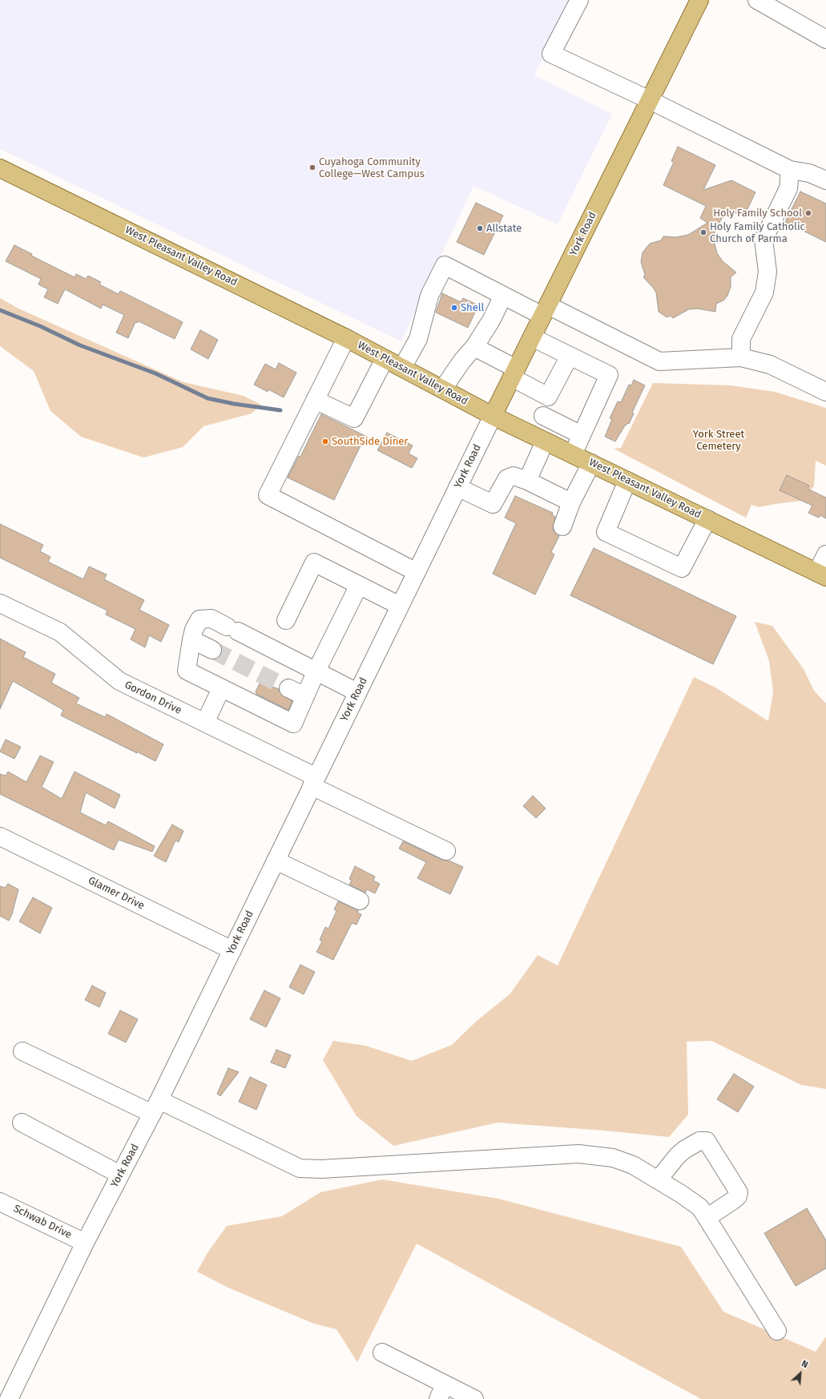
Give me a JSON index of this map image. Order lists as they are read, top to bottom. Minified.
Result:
{"streets":{"main road":["York Road","West Pleasant Valley Road"],"street":["Gordon Drive","Glamer Drive","Schwab Drive"]},"crossings":[["York Road","West Pleasant Valley Road"],["York Road","Gordon Drive"],["York Road","Glamer Drive"],["York Road","Schwab Drive"]],"parks":["York Street Cemetery"],"places":["Cuyahoga Community College—West Campus","Holy Family School","Allstate","Holy Family Catholic Church of Parma","Shell","SouthSide Diner"],"north":"top right"}
